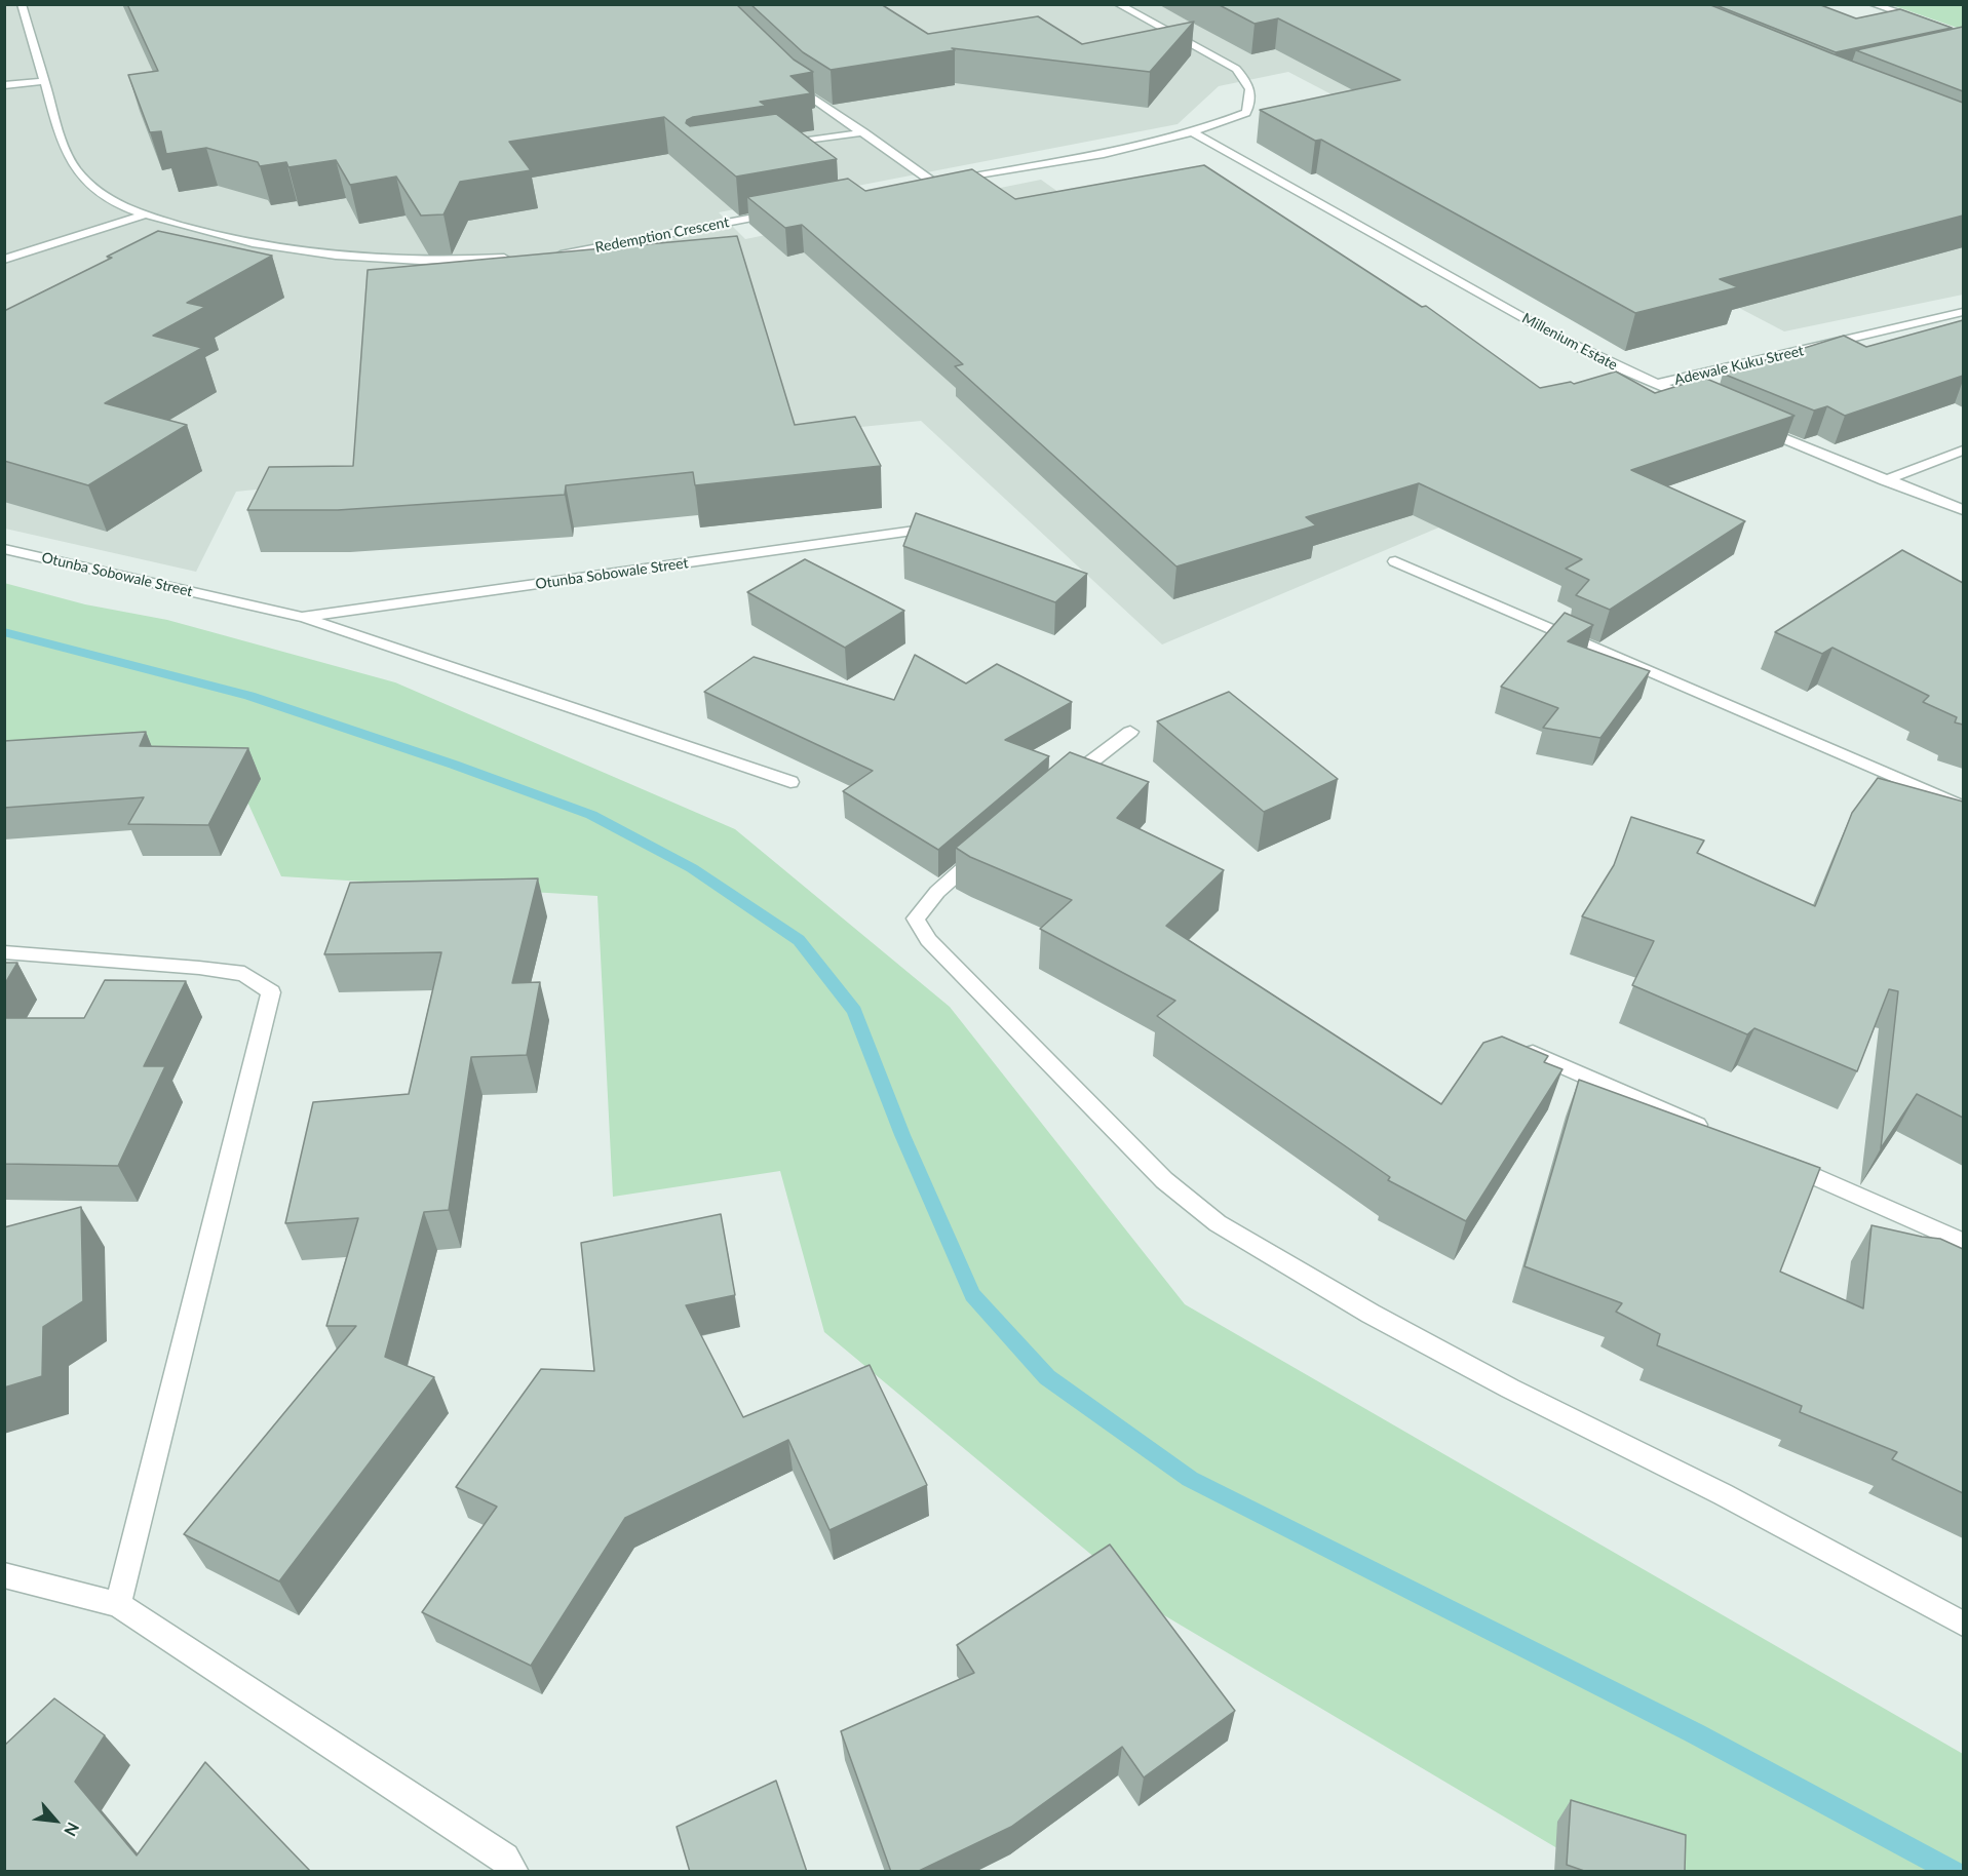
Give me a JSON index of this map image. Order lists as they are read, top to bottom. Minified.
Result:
{"streets":{"street":["Redemption Crescent","Millenium Estate","Adewale Kuku Street","Otunba Sobowale Street"]},"crossings":[["Millenium Estate","Adewale Kuku Street"]],"north":"bottom right"}
